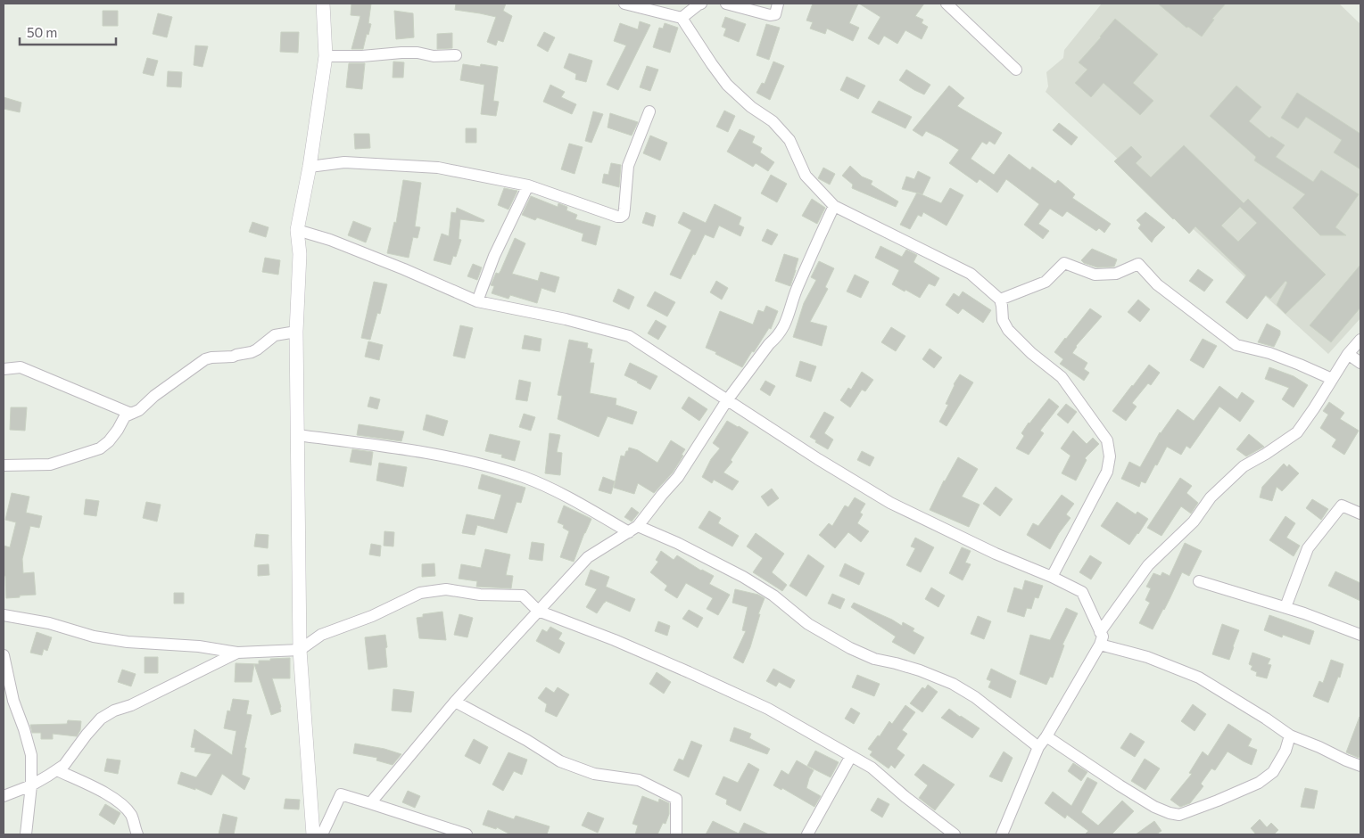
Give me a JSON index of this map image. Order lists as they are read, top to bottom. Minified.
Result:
{"scale_bar":"50 m"}
